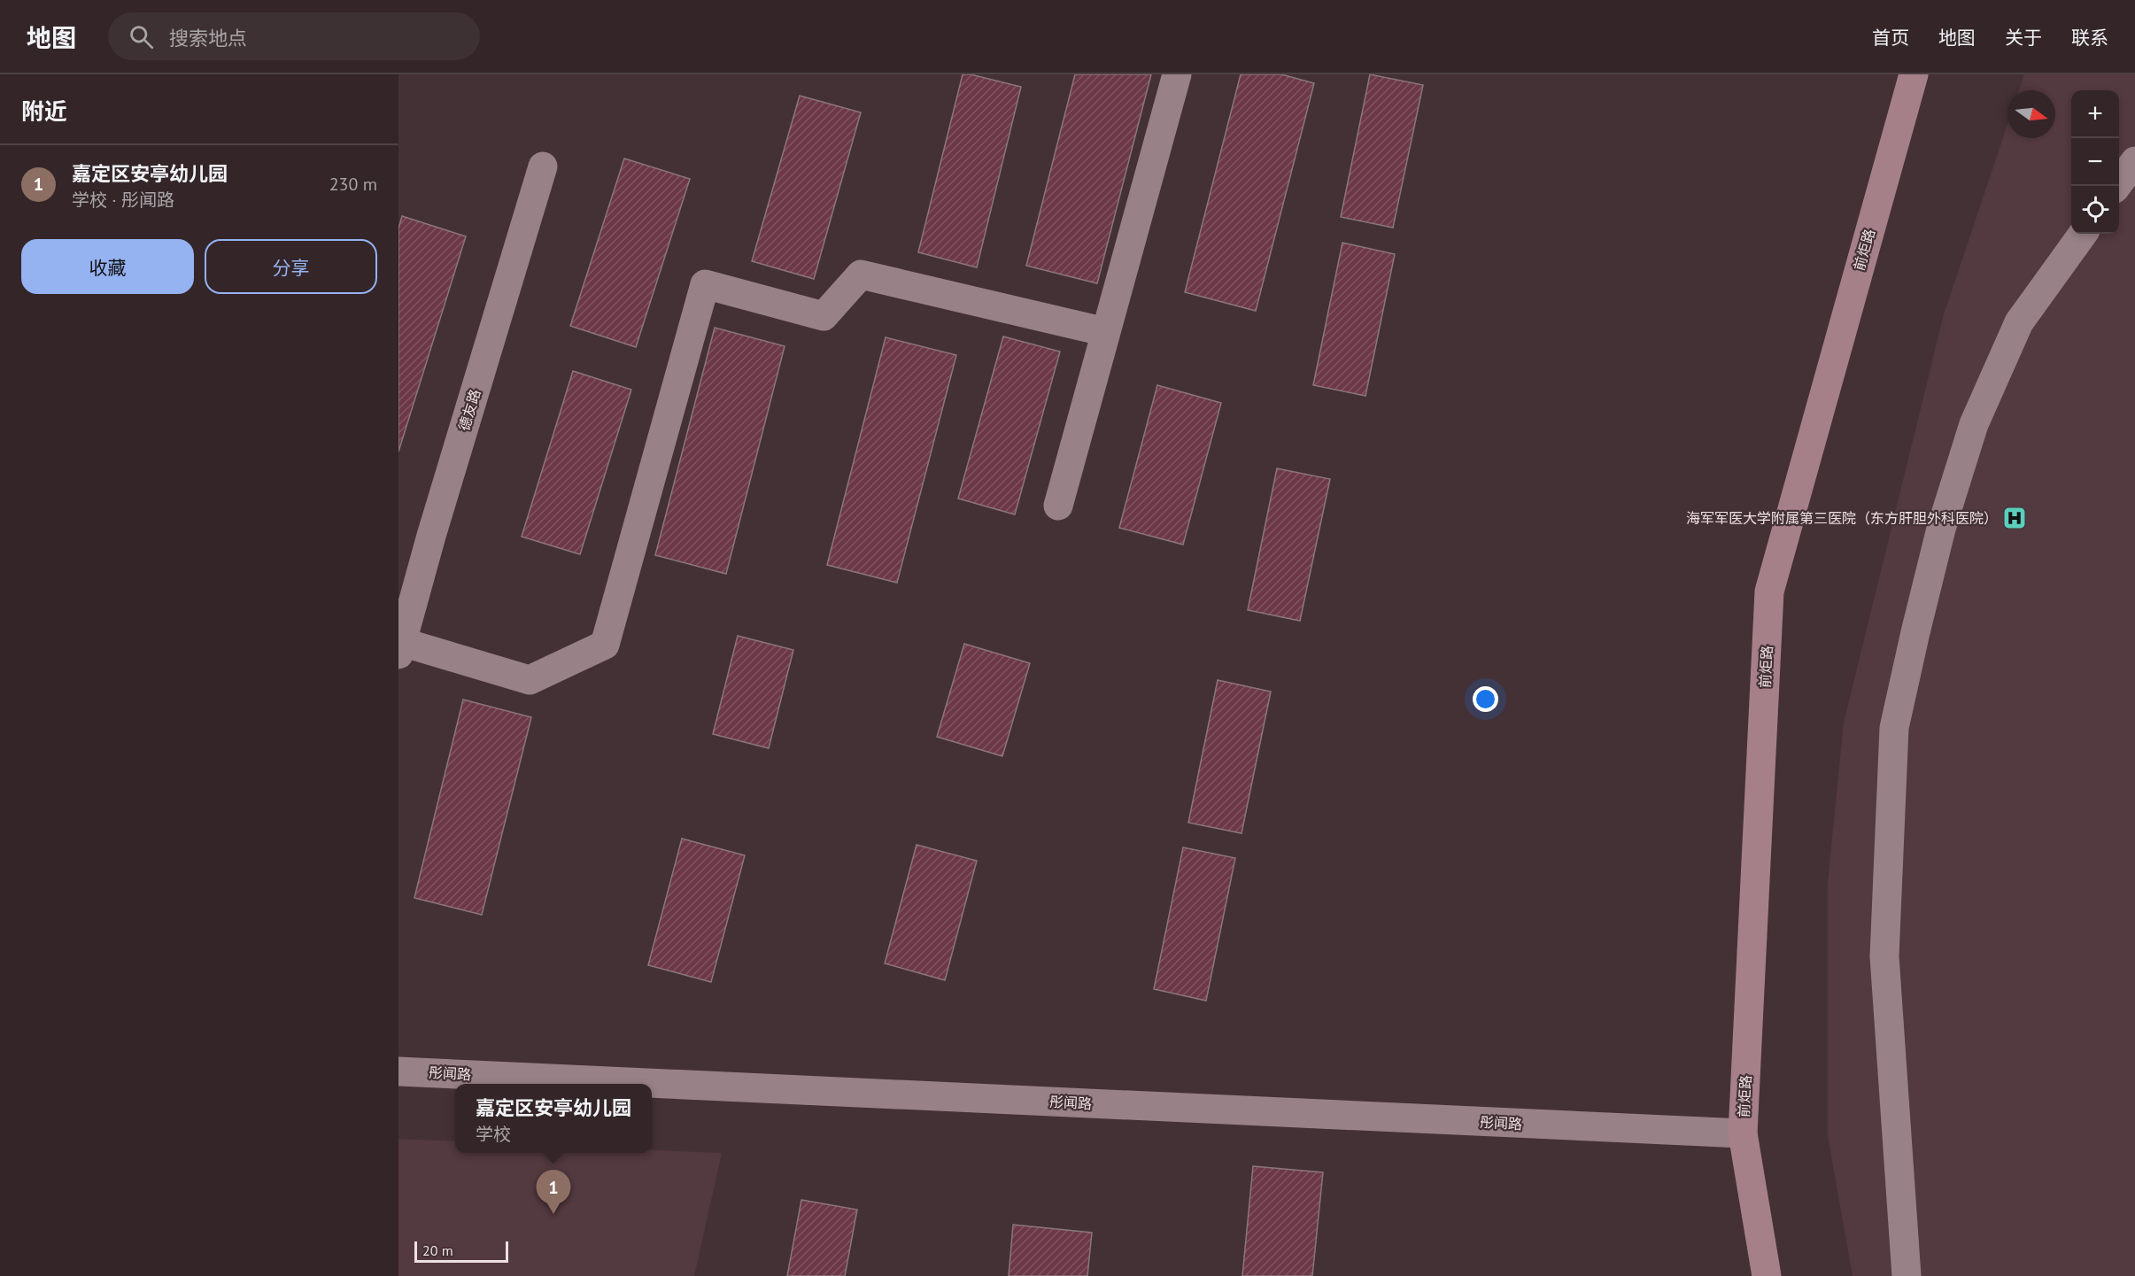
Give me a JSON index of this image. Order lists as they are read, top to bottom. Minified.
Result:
{"streets":{"street":["前炬路","德友路","彤闻路"]},"crossings":[["前炬路","彤闻路"]],"places":{"hospital":["海军军医大学附属第三医院（东方肝胆外科医院）"]},"scale_bar":"20 m","north":"right","page":{"header":"地图","search":"搜索地点","nav":["首页","地图","关于","联系"],"heading":"附近","map_buttons":["+","−"],"list":[{"mark":"1","name":"嘉定区安亭幼儿园","note":"学校 · 彤闻路","value":"230 m"}],"buttons":["收藏","分享"],"popup":["嘉定区安亭幼儿园","学校"],"pins":"1","scale":"20 m"}}
